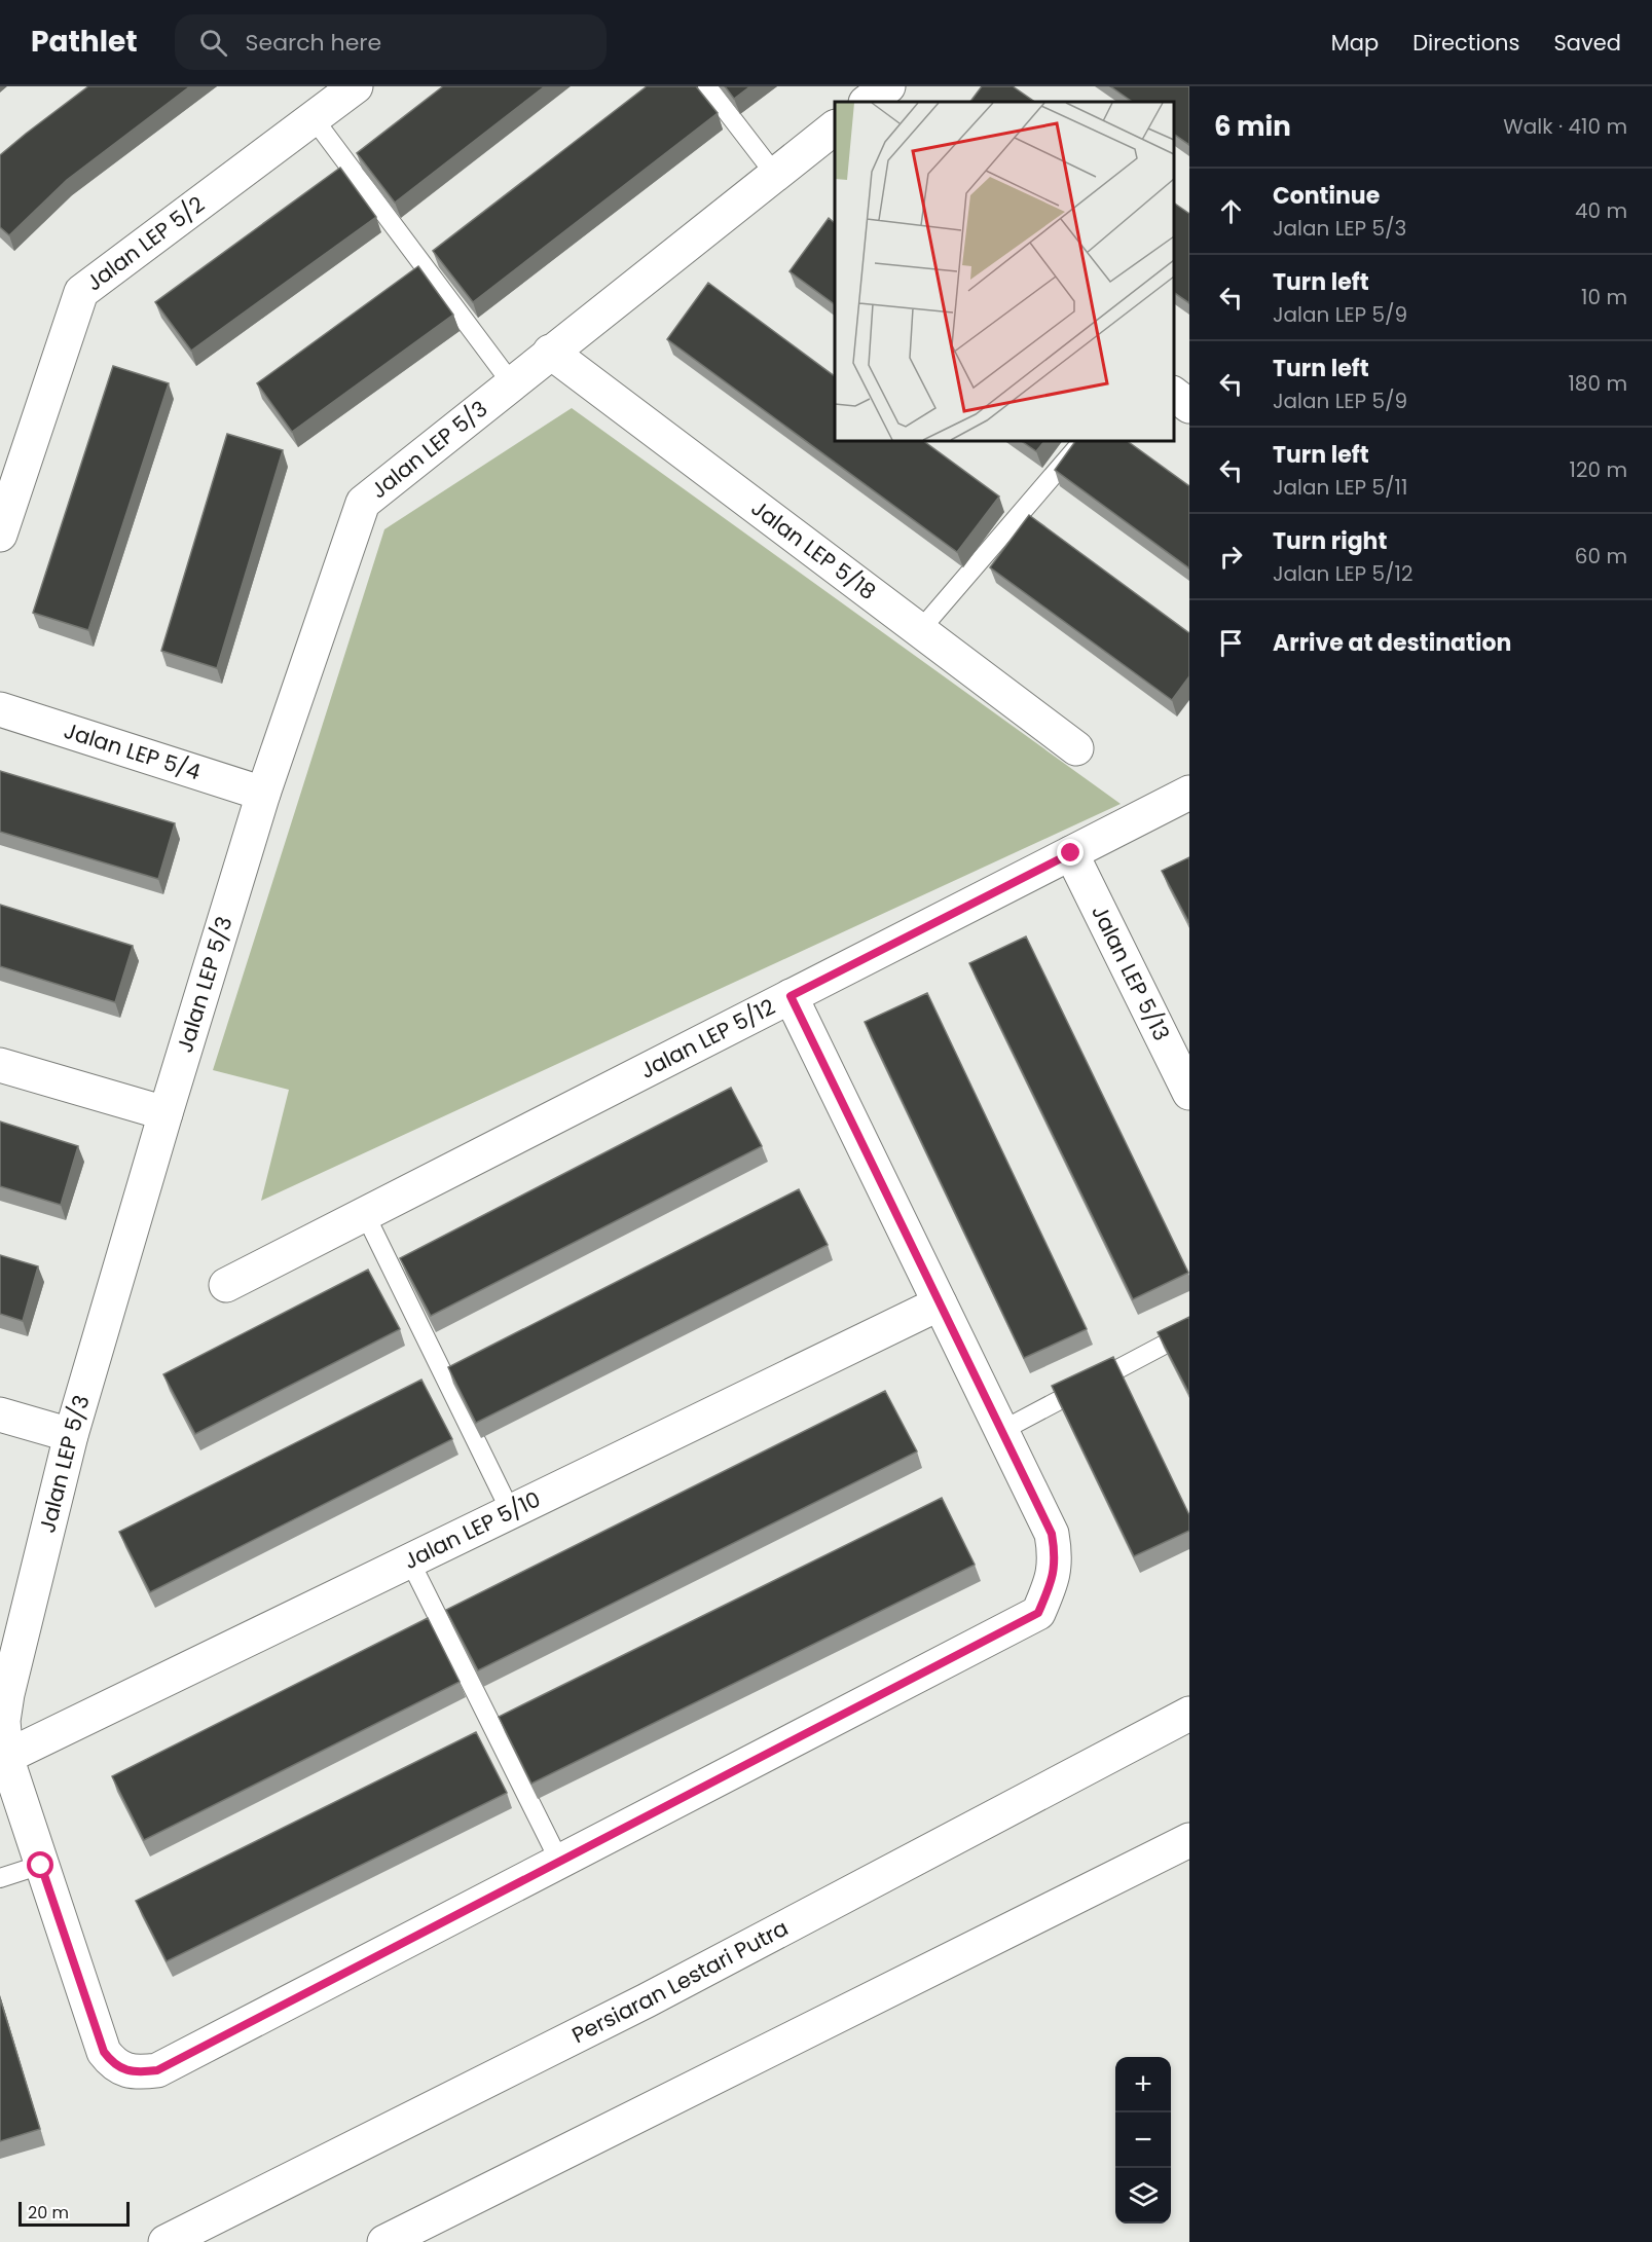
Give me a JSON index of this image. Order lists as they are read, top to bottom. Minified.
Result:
{"streets":{"street":["Jalan LEP 5/2","Jalan LEP 5/3","Jalan LEP 5/18","Jalan LEP 5/4","Jalan LEP 5/13","Jalan LEP 5/12","Jalan LEP 5/10","Persiaran Lestari Putra"]},"crossings":[["Jalan LEP 5/3","Jalan LEP 5/18"],["Jalan LEP 5/3","Jalan LEP 5/4"],["Jalan LEP 5/3","Jalan LEP 5/10"],["Jalan LEP 5/13","Jalan LEP 5/12"]],"scale_bar":"20 m","page":{"header":"Pathlet","search":"Search here","nav":["Map","Directions","Saved"],"heading":["6 min","Walk · 410 m"],"list":[["Continue","Jalan LEP 5/3","40 m"],["Turn left","Jalan LEP 5/9","10 m"],["Turn left","Jalan LEP 5/9","180 m"],["Turn left","Jalan LEP 5/11","120 m"],["Turn right","Jalan LEP 5/12","60 m"],"Arrive at destination"],"map_buttons":["+","−"],"scale":"20 m"}}
